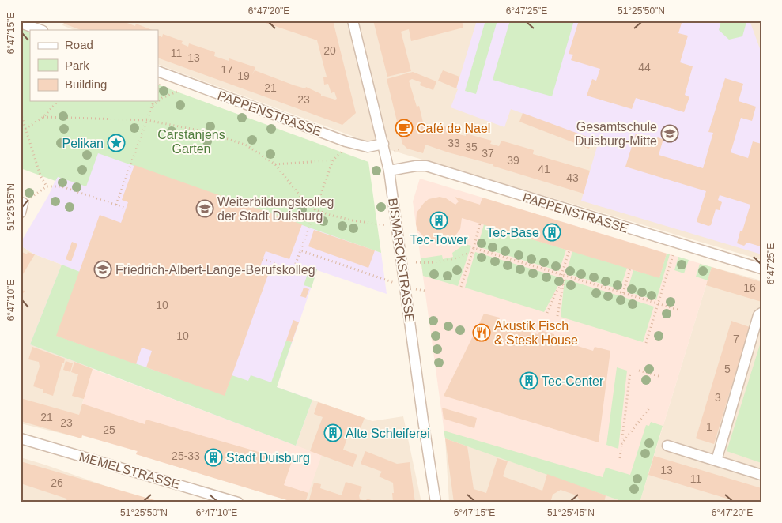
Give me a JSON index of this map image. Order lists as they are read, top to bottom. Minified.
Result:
{"streets":{"street":["PAPPENSTRASSE","BISMARCKSTRASSE","MEMELSTRASSE"]},"crossings":[["PAPPENSTRASSE","BISMARCKSTRASSE"]],"parks":["Carstanjens Garten"],"places":{"cafe":["Café de Nael"],"school or university":["Gesamtschule Duisburg-Mitte","Weiterbildungskolleg der Stadt Duisburg","Friedrich-Albert-Lange-Berufskolleg"],"place":["Pelikan"],"building":["Tec-Tower","Tec-Base","Tec-Center","Alte Schleiferei","Stadt Duisburg"],"restaurant":["Akustik Fisch & Stesk House"]},"house_numbers":["20","11","13","44","17","19","21","23","33","35","37","39","41","43","16","10","10","7","5","3","21","23","1","25","25-33","13","11","26"],"legend":["Road","Park","Building"],"coordinates":["6°47'20\"E","6°47'25\"E","51°25'50\"N","6°47'15\"E","51°25'55\"N","6°47'10\"E","51°25'45\"N"]}
